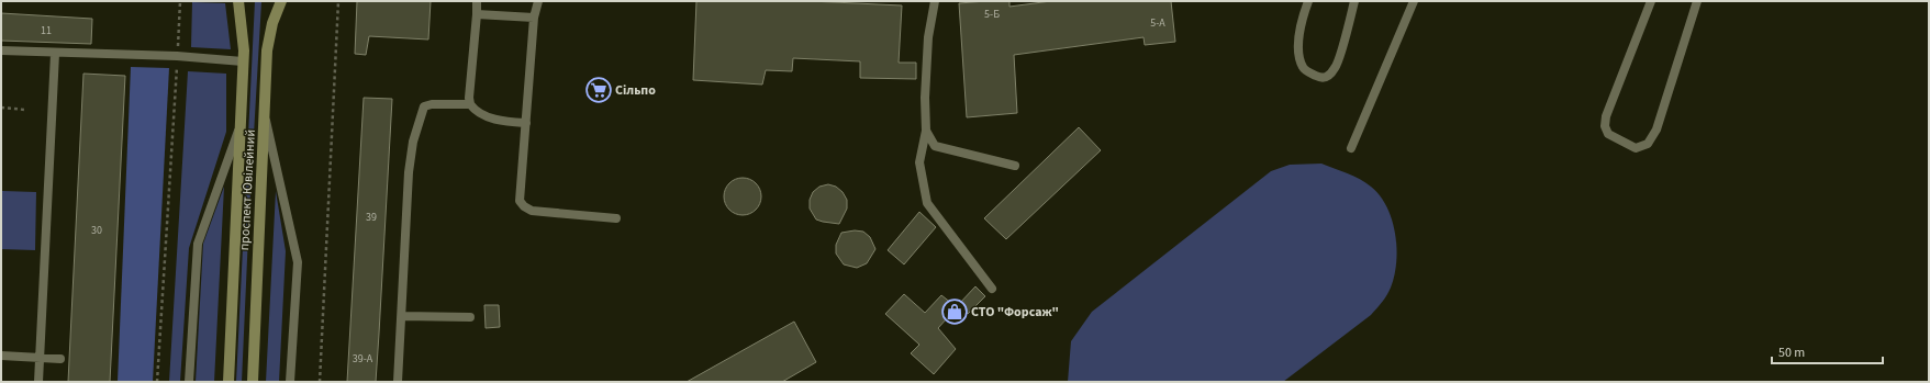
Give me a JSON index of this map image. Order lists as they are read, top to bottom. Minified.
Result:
{"streets":{"street":["проспект Ювілейний"]},"places":{"supermarket":["Сільпо"],"shop":["СТО \"Форсаж\""]},"house_numbers":["5-Б","5-А","11","39","30","39-А"],"scale_bar":"50 m"}
